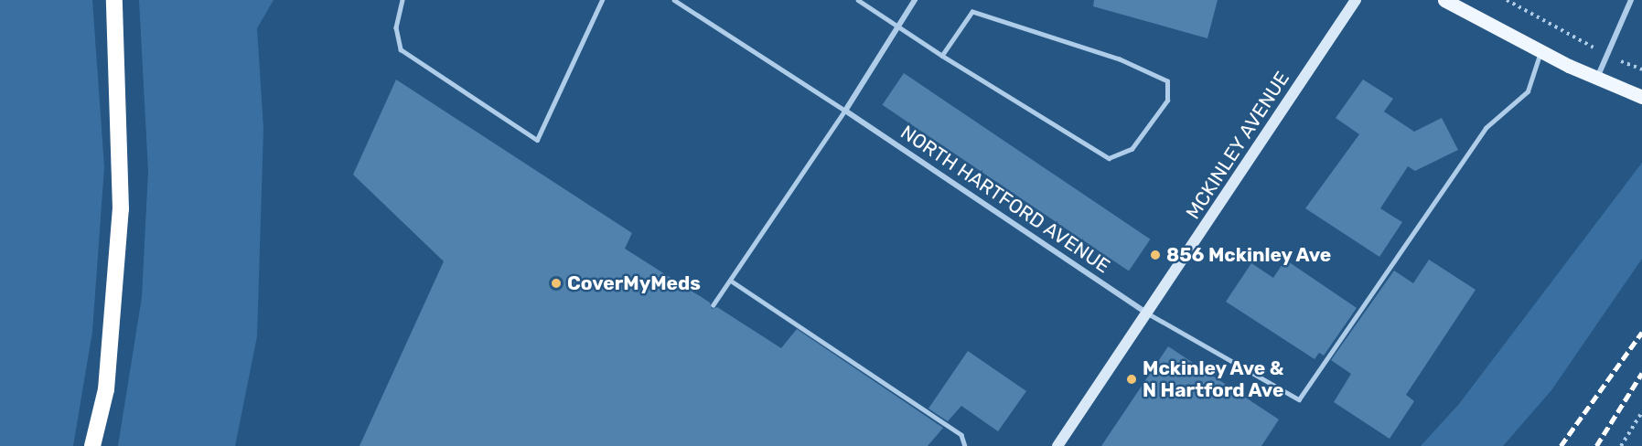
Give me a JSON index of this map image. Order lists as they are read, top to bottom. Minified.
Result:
{"streets":{"main road":["MCKINLEY AVENUE"],"street":["NORTH HARTFORD AVENUE"]},"crossings":[["MCKINLEY AVENUE","NORTH HARTFORD AVENUE"]],"places":["856 Mckinley Ave","CoverMyMeds","Mckinley Ave & N Hartford Ave"]}
